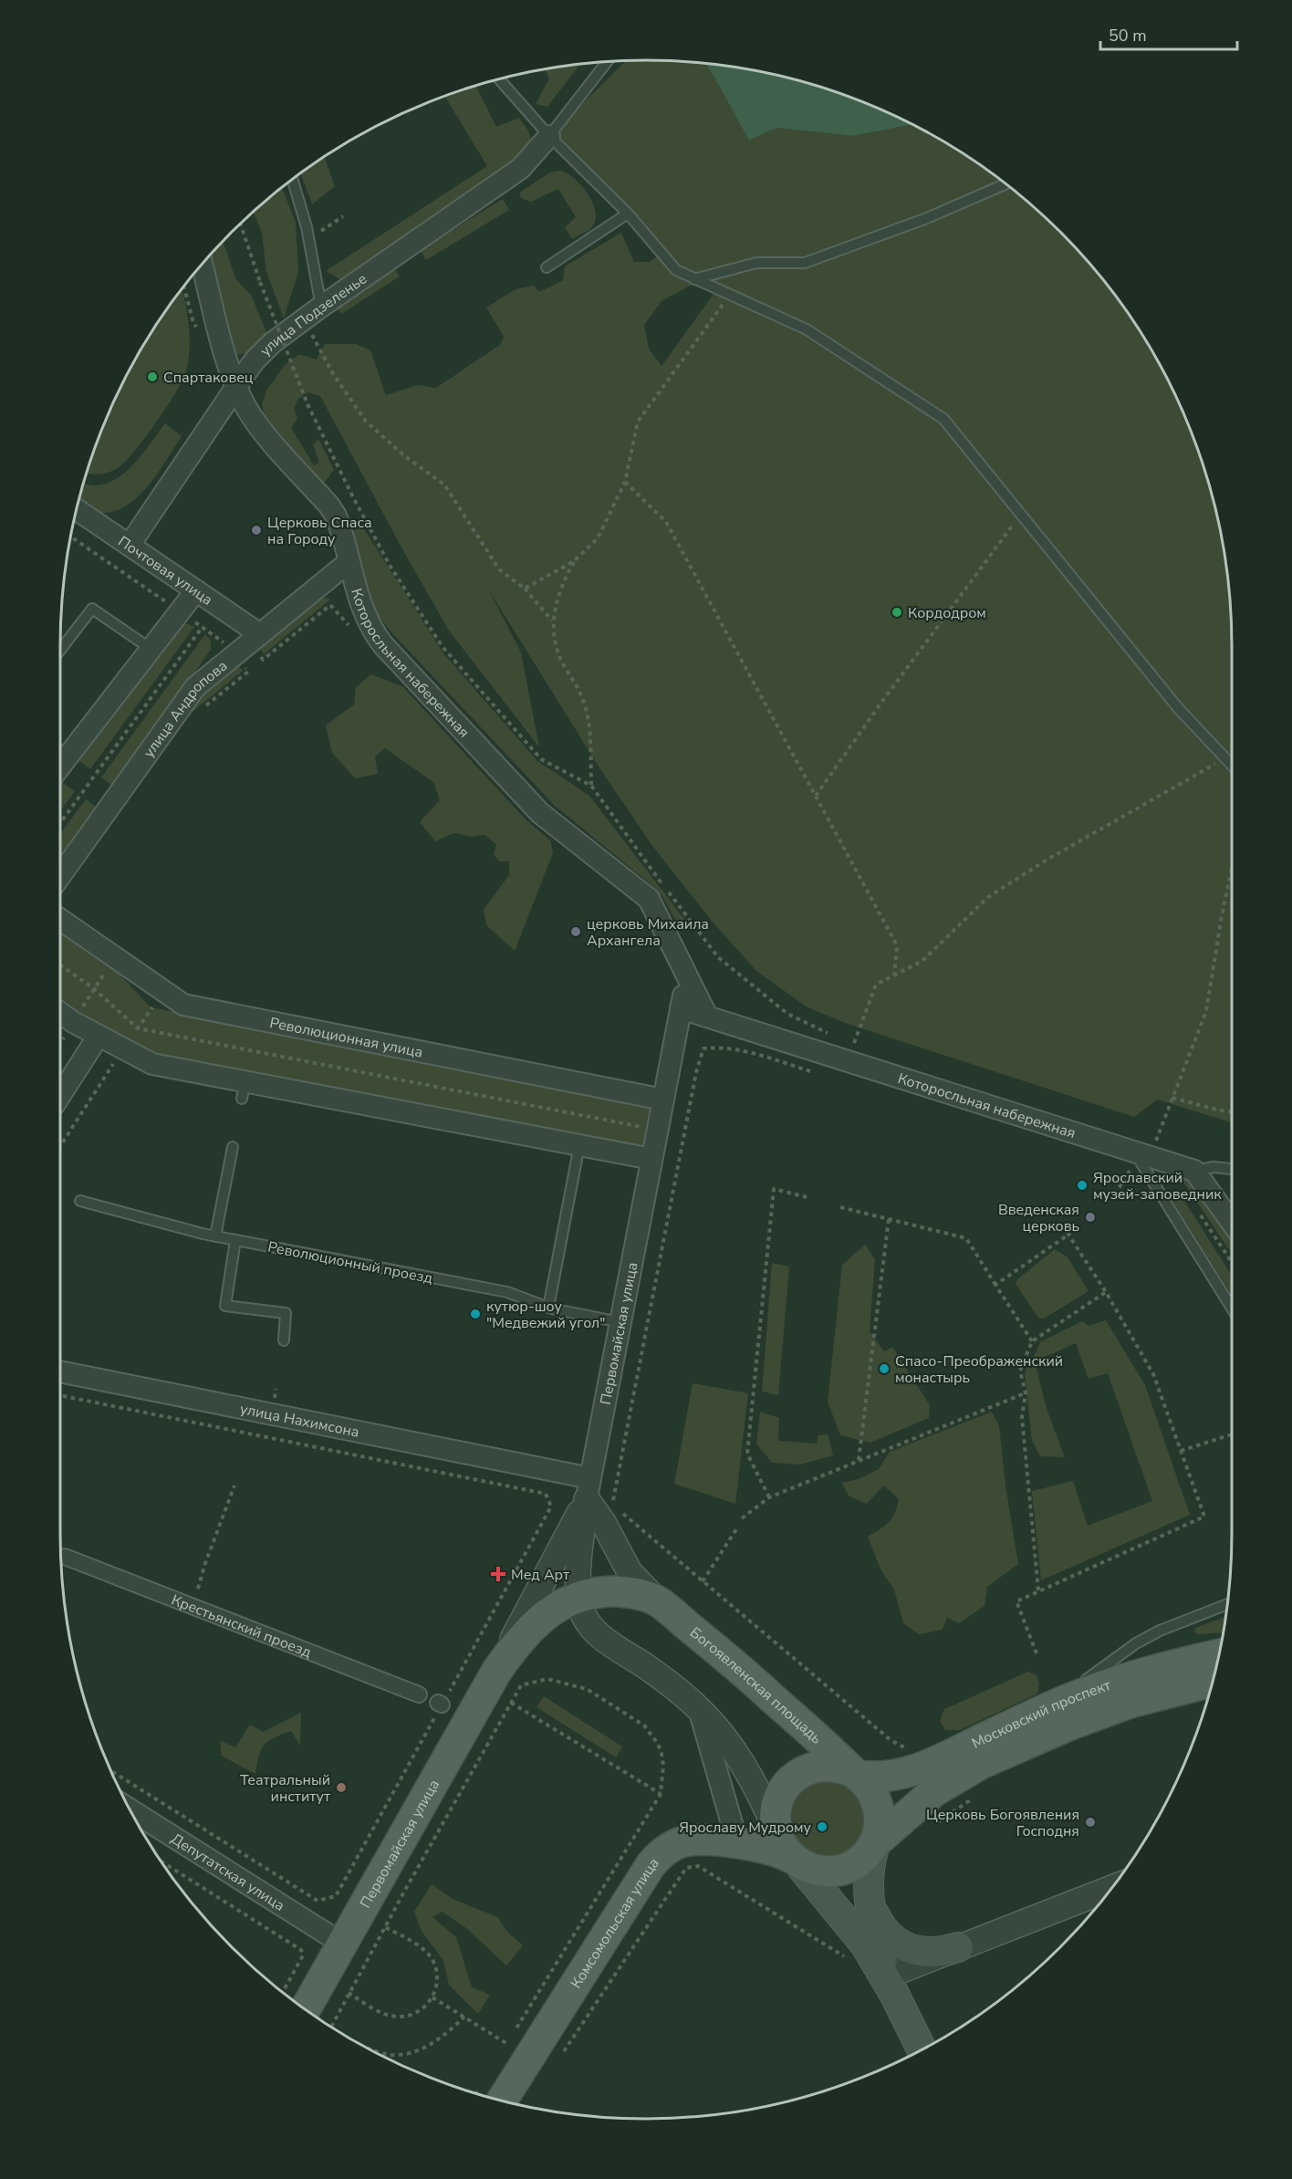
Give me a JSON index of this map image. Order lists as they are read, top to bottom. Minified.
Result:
{"streets":{"main road":["Первомайская улица","Богоявленская площадь","Московский проспект","Комсомольская улица"],"street":["улица Подзеленье","Почтовая улица","Которосльная набережная","улица Андропова","Революционная улица","улица Нахимсона","Крестьянский проезд","Депутатская улица"],"lane":["Революционный проезд"]},"crossings":[["улица Подзеленье","Почтовая улица"],["улица Подзеленье","Которосльная набережная"],["Почтовая улица","улица Андропова"],["Которосльная набережная","улица Андропова"],["Которосльная набережная","Первомайская улица"],["Революционная улица","Первомайская улица"],["Революционный проезд","Первомайская улица"],["Первомайская улица","улица Нахимсона"],["Первомайская улица","Богоявленская площадь"],["Первомайская улица","Депутатская улица"],["улица Нахимсона","Богоявленская площадь"],["Богоявленская площадь","Московский проспект"],["Богоявленская площадь","Комсомольская улица"],["Московский проспект","Комсомольская улица"]],"places":{"other":["Спартаковец","Церковь Спаса на Городу","Кордодром","церковь Михаила Архангела","Ярославский музей-заповедник","Введенская церковь","кутюр-шоу \"Медвежий угол\"","Спасо-Преображенский монастырь","Театральный институт","Церковь Богоявления Господня","Ярославу Мудрому"],"health":["Мед Арт"]},"scale_bar":"50 m"}
